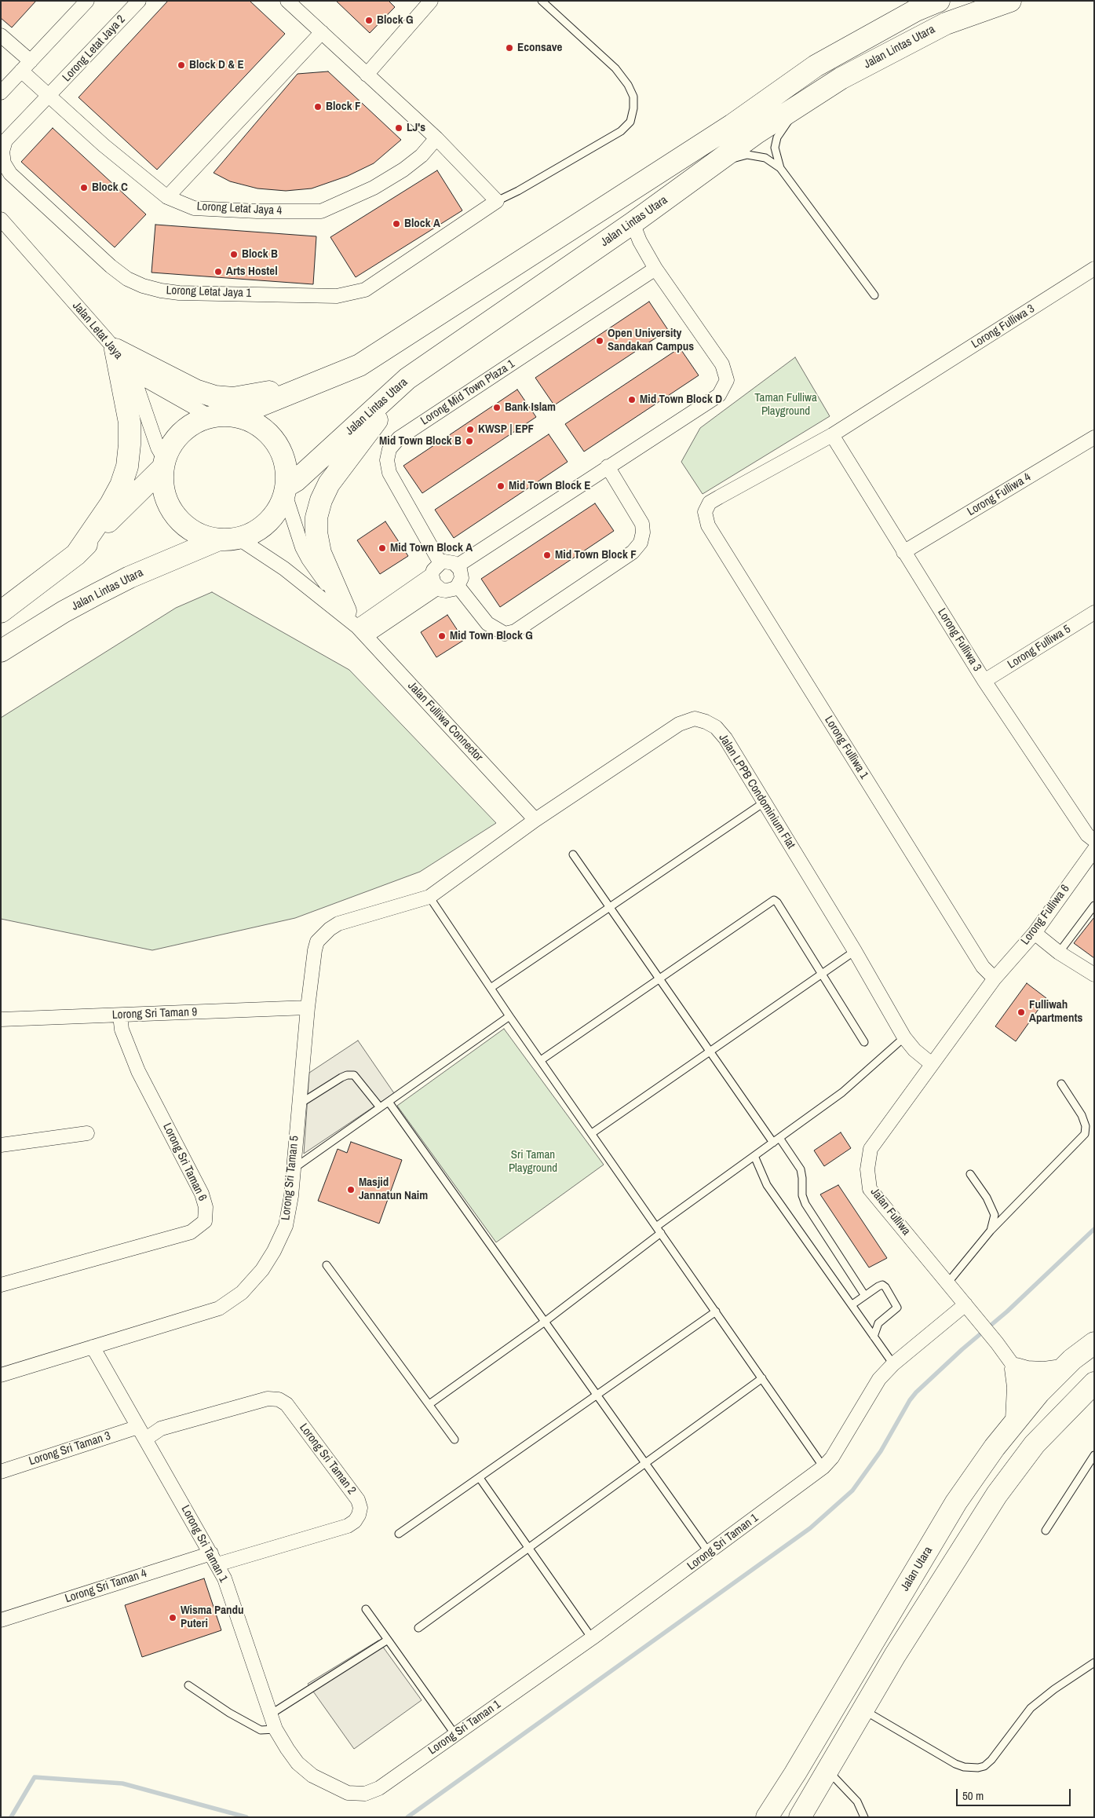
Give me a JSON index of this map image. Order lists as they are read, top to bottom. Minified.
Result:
{"streets":{"main road":["Jalan Lintas Utara","Jalan Utara"],"street":["Lorong Letat Jaya 2","Lorong Letat Jaya 4","Lorong Letat Jaya 1","Lorong Fulliwa 3","Jalan Letat Jaya","Lorong Mid Town Plaza 1","Lorong Fulliwa 4","Lorong Fulliwa 5","Jalan Fulliwa Connector","Lorong Fulliwa 1","Jalan LPPB Condominium Flat","Lorong Fulliwa 6","Lorong Sri Taman 9","Lorong Sri Taman 6","Lorong Sri Taman 5","Jalan Fulliwa","Lorong Sri Taman 3","Lorong Sri Taman 2","Lorong Sri Taman 1","Lorong Sri Taman 4"]},"crossings":[["Jalan Lintas Utara","Jalan Letat Jaya"],["Jalan Lintas Utara","Jalan Fulliwa Connector"],["Lorong Letat Jaya 2","Lorong Letat Jaya 4"],["Lorong Letat Jaya 2","Lorong Letat Jaya 1"],["Lorong Letat Jaya 4","Lorong Letat Jaya 1"],["Lorong Fulliwa 3","Lorong Fulliwa 4"],["Lorong Fulliwa 3","Lorong Fulliwa 5"],["Lorong Fulliwa 3","Lorong Fulliwa 1"],["Jalan Letat Jaya","Jalan Fulliwa Connector"],["Jalan Fulliwa Connector","Jalan LPPB Condominium Flat"],["Lorong Fulliwa 1","Lorong Fulliwa 6"],["Lorong Fulliwa 1","Jalan Fulliwa"],["Jalan LPPB Condominium Flat","Lorong Sri Taman 5"],["Jalan LPPB Condominium Flat","Jalan Fulliwa"],["Lorong Fulliwa 6","Jalan Fulliwa"],["Lorong Sri Taman 9","Lorong Sri Taman 6"],["Lorong Sri Taman 9","Lorong Sri Taman 5"],["Lorong Sri Taman 5","Lorong Sri Taman 1"],["Jalan Fulliwa","Lorong Sri Taman 1"],["Jalan Fulliwa","Jalan Utara"],["Lorong Sri Taman 3","Lorong Sri Taman 1"],["Lorong Sri Taman 2","Lorong Sri Taman 1"],["Lorong Sri Taman 2","Lorong Sri Taman 4"],["Lorong Sri Taman 1","Lorong Sri Taman 4"]],"parks":["Taman Fulliwa Playground","Sri Taman Playground"],"places":["Block G","Econsave","Block D & E","Block F","LJ's","Block C","Block A","Block B","Arts Hostel","Open University Sandakan Campus","Mid Town Block D","Bank Islam","KWSP | EPF","Mid Town Block B","Mid Town Block E","Mid Town Block A","Mid Town Block F","Mid Town Block G","Fulliwah Apartments","Masjid Jannatun Naim","Wisma Pandu Puteri"],"scale_bar":"50 m"}
